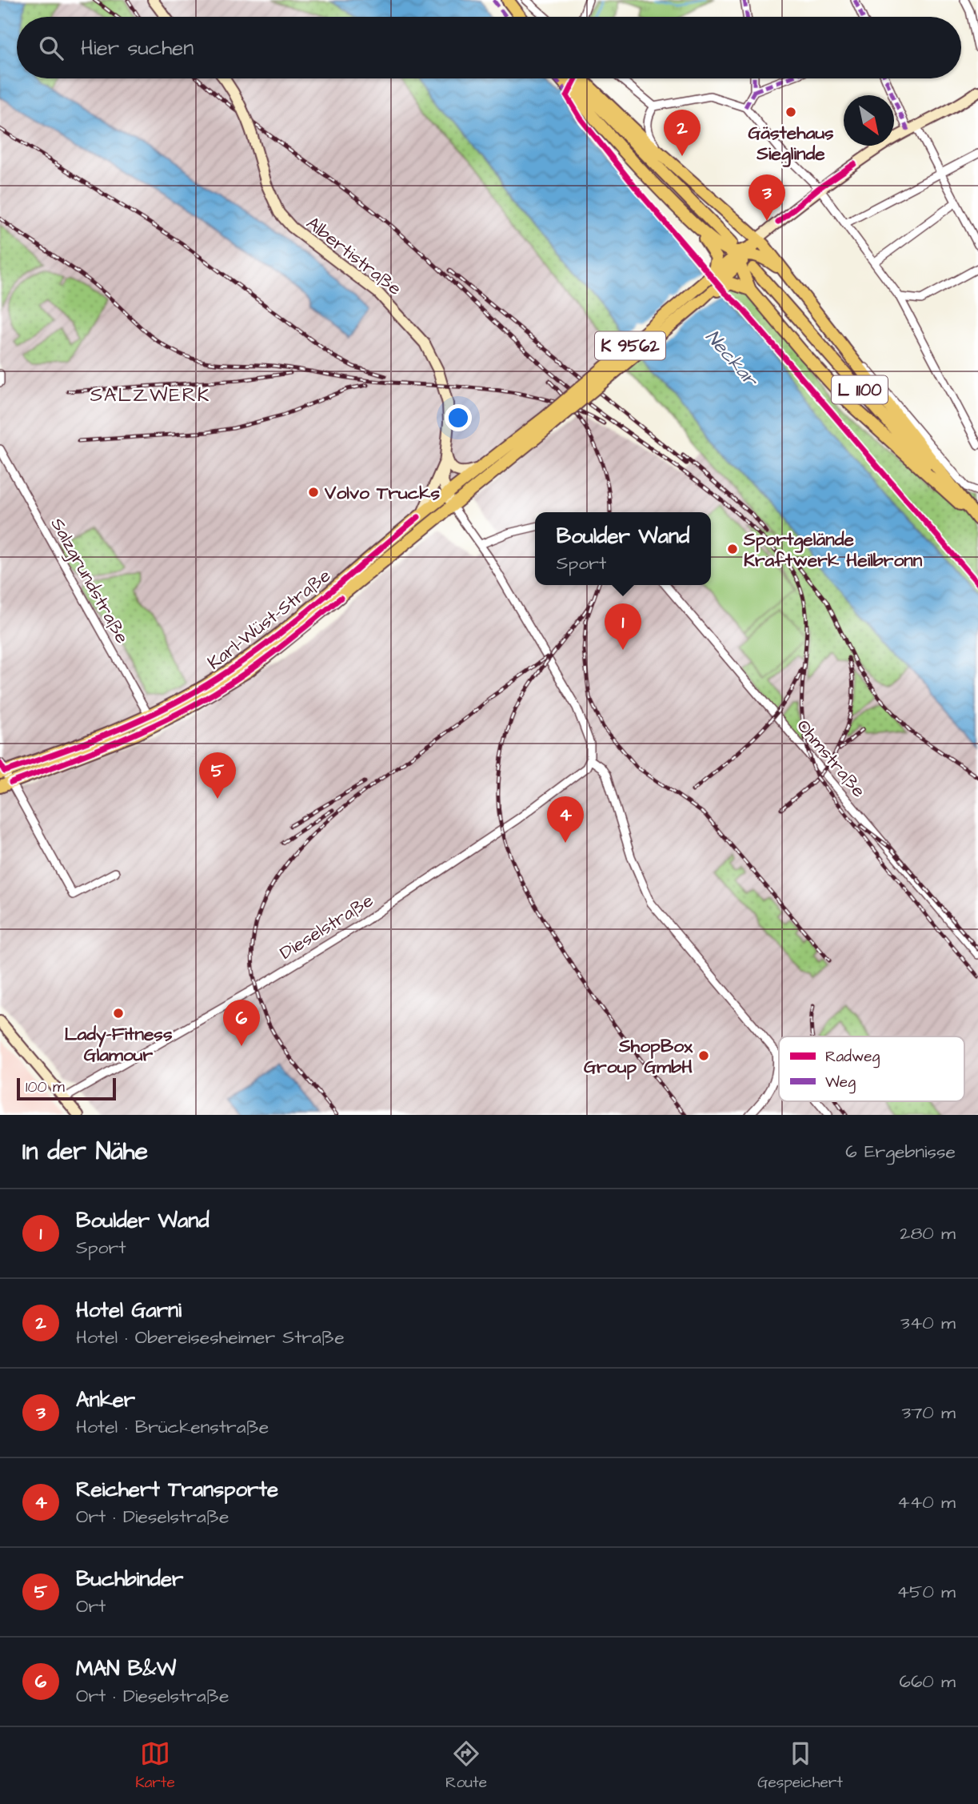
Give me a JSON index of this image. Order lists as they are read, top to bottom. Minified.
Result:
{"streets":{"main road":["Albertistraße","K 9562","L 1100","Karl-Wüst-Straße"],"street":["Salzgrundstraße","Ohmstraße","Dieselstraße"]},"crossings":[["Albertistraße","K 9562"],["Albertistraße","Karl-Wüst-Straße"],["K 9562","Karl-Wüst-Straße"],["Salzgrundstraße","Karl-Wüst-Straße"]],"districts":["SALZWERK"],"water":["Neckar"],"places":["Gästehaus Sieglinde","Volvo Trucks","Sportgelände Kraftwerk Heilbronn","Lady-Fitness Glamour","ShopBox Group GmbH"],"legend":["Radweg","Weg"],"scale_bar":"100 m","north":"bottom right","page":{"search":"Hier suchen","pins":["2","3","1","5","4","6"],"popup":["Boulder Wand","Sport"],"scale":"100 m","heading":["In der Nähe","6 Ergebnisse"],"list":[{"mark":"1","name":"Boulder Wand","note":"Sport","value":"280 m"},{"mark":"2","name":"Hotel Garni","note":"Hotel · Obereisesheimer Straße","value":"340 m"},{"mark":"3","name":"Anker","note":"Hotel · Brückenstraße","value":"370 m"},{"mark":"4","name":"Reichert Transporte","note":"Ort · Dieselstraße","value":"440 m"},{"mark":"5","name":"Buchbinder","note":"Ort","value":"450 m"},{"mark":"6","name":"MAN B&W","note":"Ort · Dieselstraße","value":"660 m"}],"nav":["Karte","Route","Gespeichert"]}}
